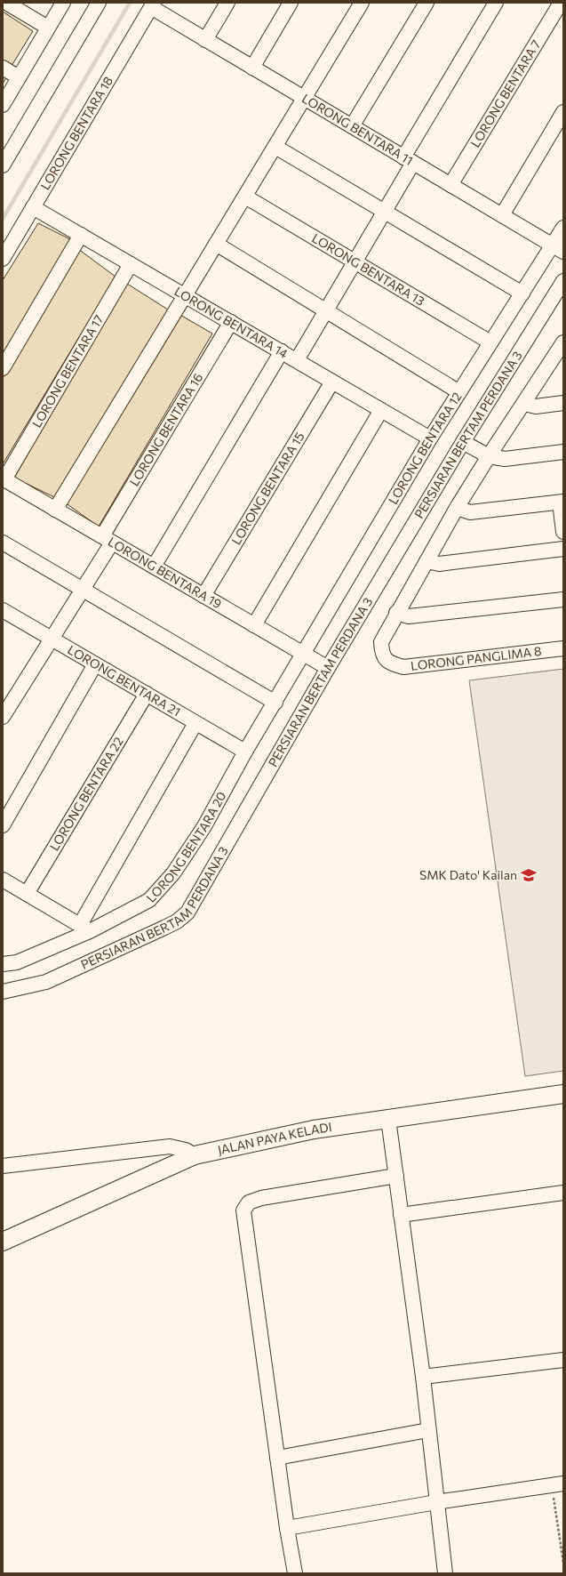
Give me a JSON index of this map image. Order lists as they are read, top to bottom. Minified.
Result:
{"streets":{"main road":["JALAN PAYA KELADI"],"street":["LORONG BENTARA 7","LORONG BENTARA 11","LORONG BENTARA 18","LORONG BENTARA 13","LORONG BENTARA 14","LORONG BENTARA 17","LORONG BENTARA 16","PERSIARAN BERTAM PERDANA 3","LORONG BENTARA 12","LORONG BENTARA 15","LORONG BENTARA 19","LORONG PANGLIMA 8","LORONG BENTARA 21","LORONG BENTARA 22","LORONG BENTARA 20"]},"crossings":[["LORONG BENTARA 7","LORONG BENTARA 11"],["LORONG BENTARA 11","LORONG BENTARA 18"],["LORONG BENTARA 11","LORONG BENTARA 12"],["LORONG BENTARA 18","LORONG BENTARA 14"],["LORONG BENTARA 13","LORONG BENTARA 12"],["LORONG BENTARA 14","LORONG BENTARA 17"],["LORONG BENTARA 14","LORONG BENTARA 16"],["LORONG BENTARA 14","LORONG BENTARA 12"],["LORONG BENTARA 14","LORONG BENTARA 15"],["LORONG BENTARA 17","LORONG BENTARA 19"],["LORONG BENTARA 16","LORONG BENTARA 19"],["LORONG BENTARA 16","LORONG BENTARA 21"],["PERSIARAN BERTAM PERDANA 3","LORONG BENTARA 19"],["LORONG BENTARA 12","LORONG BENTARA 19"],["LORONG BENTARA 12","LORONG BENTARA 20"],["LORONG BENTARA 15","LORONG BENTARA 19"],["LORONG BENTARA 19","LORONG BENTARA 20"],["LORONG BENTARA 21","LORONG BENTARA 22"],["LORONG BENTARA 21","LORONG BENTARA 20"]],"places":{"school or university":["SMK Dato' Kailan"]}}
